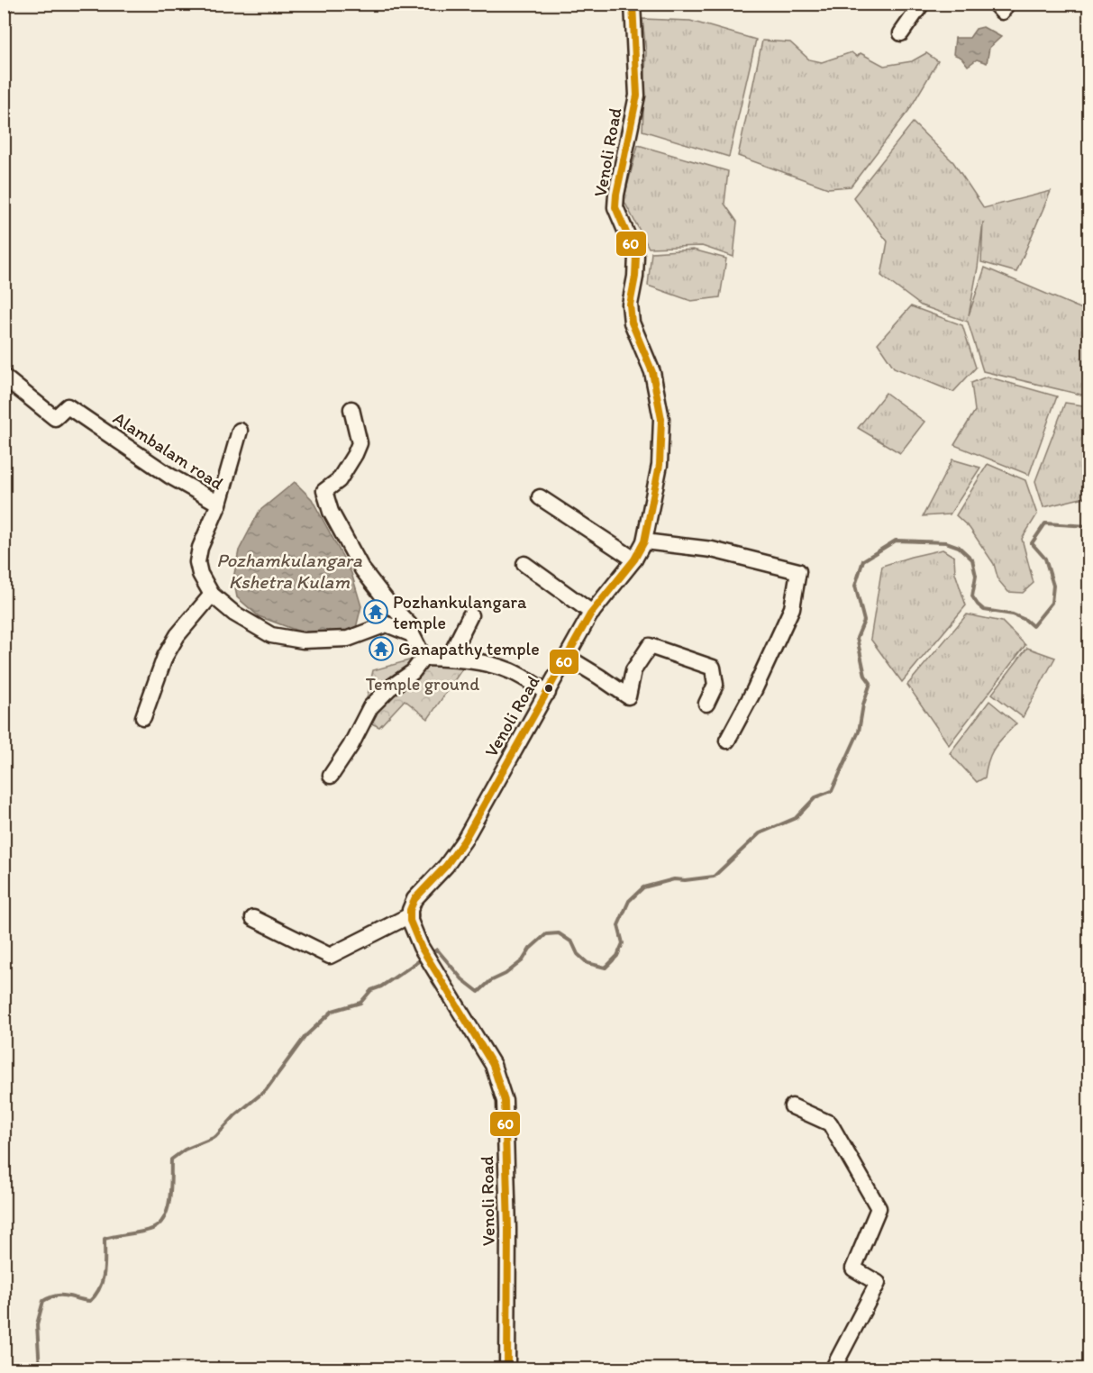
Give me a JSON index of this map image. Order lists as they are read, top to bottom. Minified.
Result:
{"streets":{"street":["Venoli Road","Alambalam road"]},"water":["Pozhamkulangara Kshetra Kulam"],"parks":["Temple ground"],"places":{"temple":["Pozhankulangara temple","Ganapathy temple"]},"lines":["transit line 60"]}
